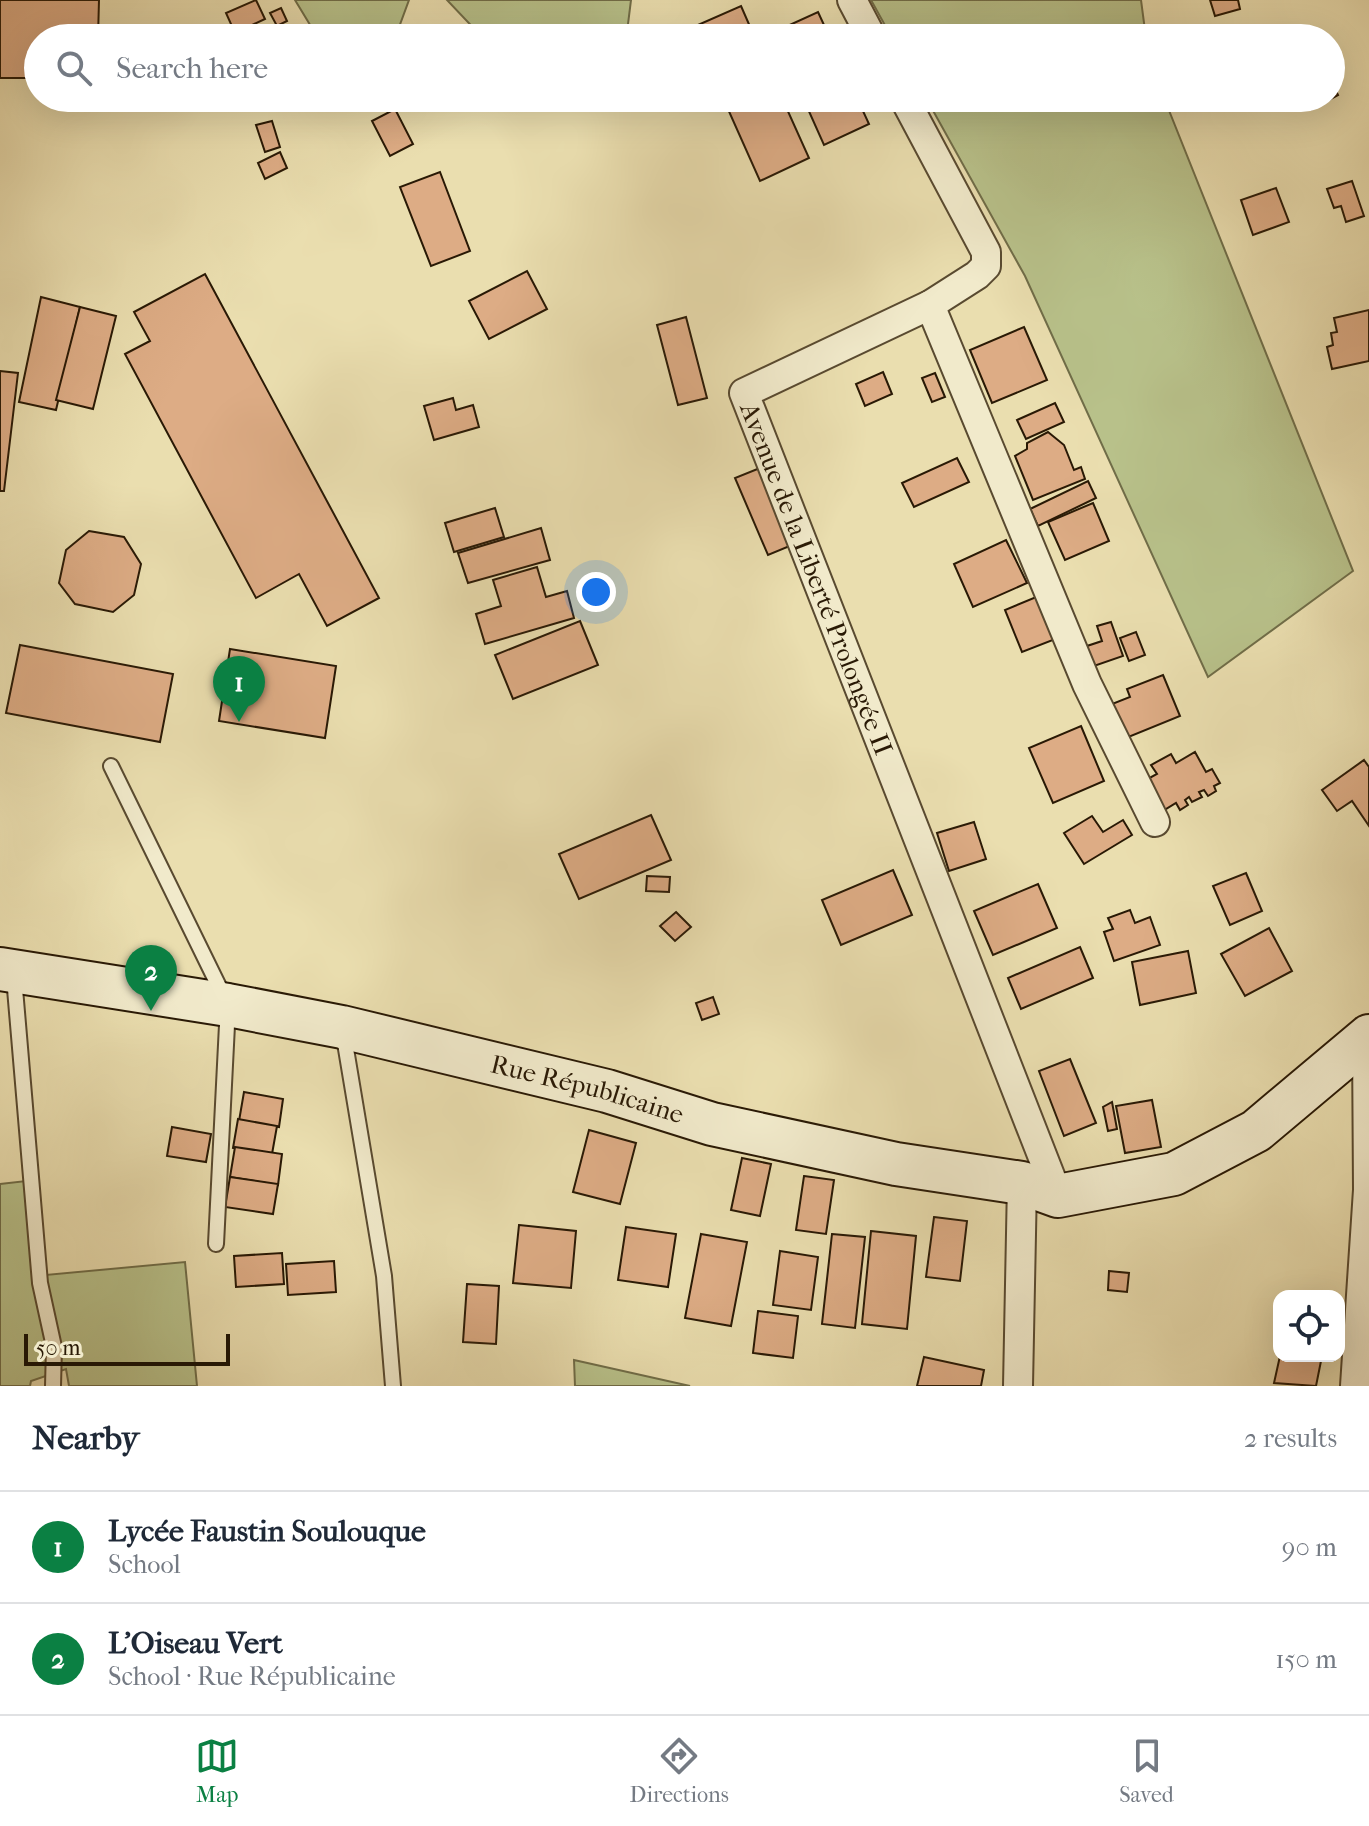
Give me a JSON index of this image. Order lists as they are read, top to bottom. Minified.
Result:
{"streets":{"street":["Avenue de la Liberté Prolongée II","Rue Républicaine"]},"crossings":[["Avenue de la Liberté Prolongée II","Rue Républicaine"]],"scale_bar":"50 m","page":{"search":"Search here","pins":["1","2"],"scale":"50 m","heading":["Nearby","2 results"],"list":[{"mark":"1","name":"Lycée Faustin Soulouque","note":"School","value":"90 m"},{"mark":"2","name":"L'Oiseau Vert","note":"School · Rue Républicaine","value":"150 m"}],"nav":["Map","Directions","Saved"]}}
